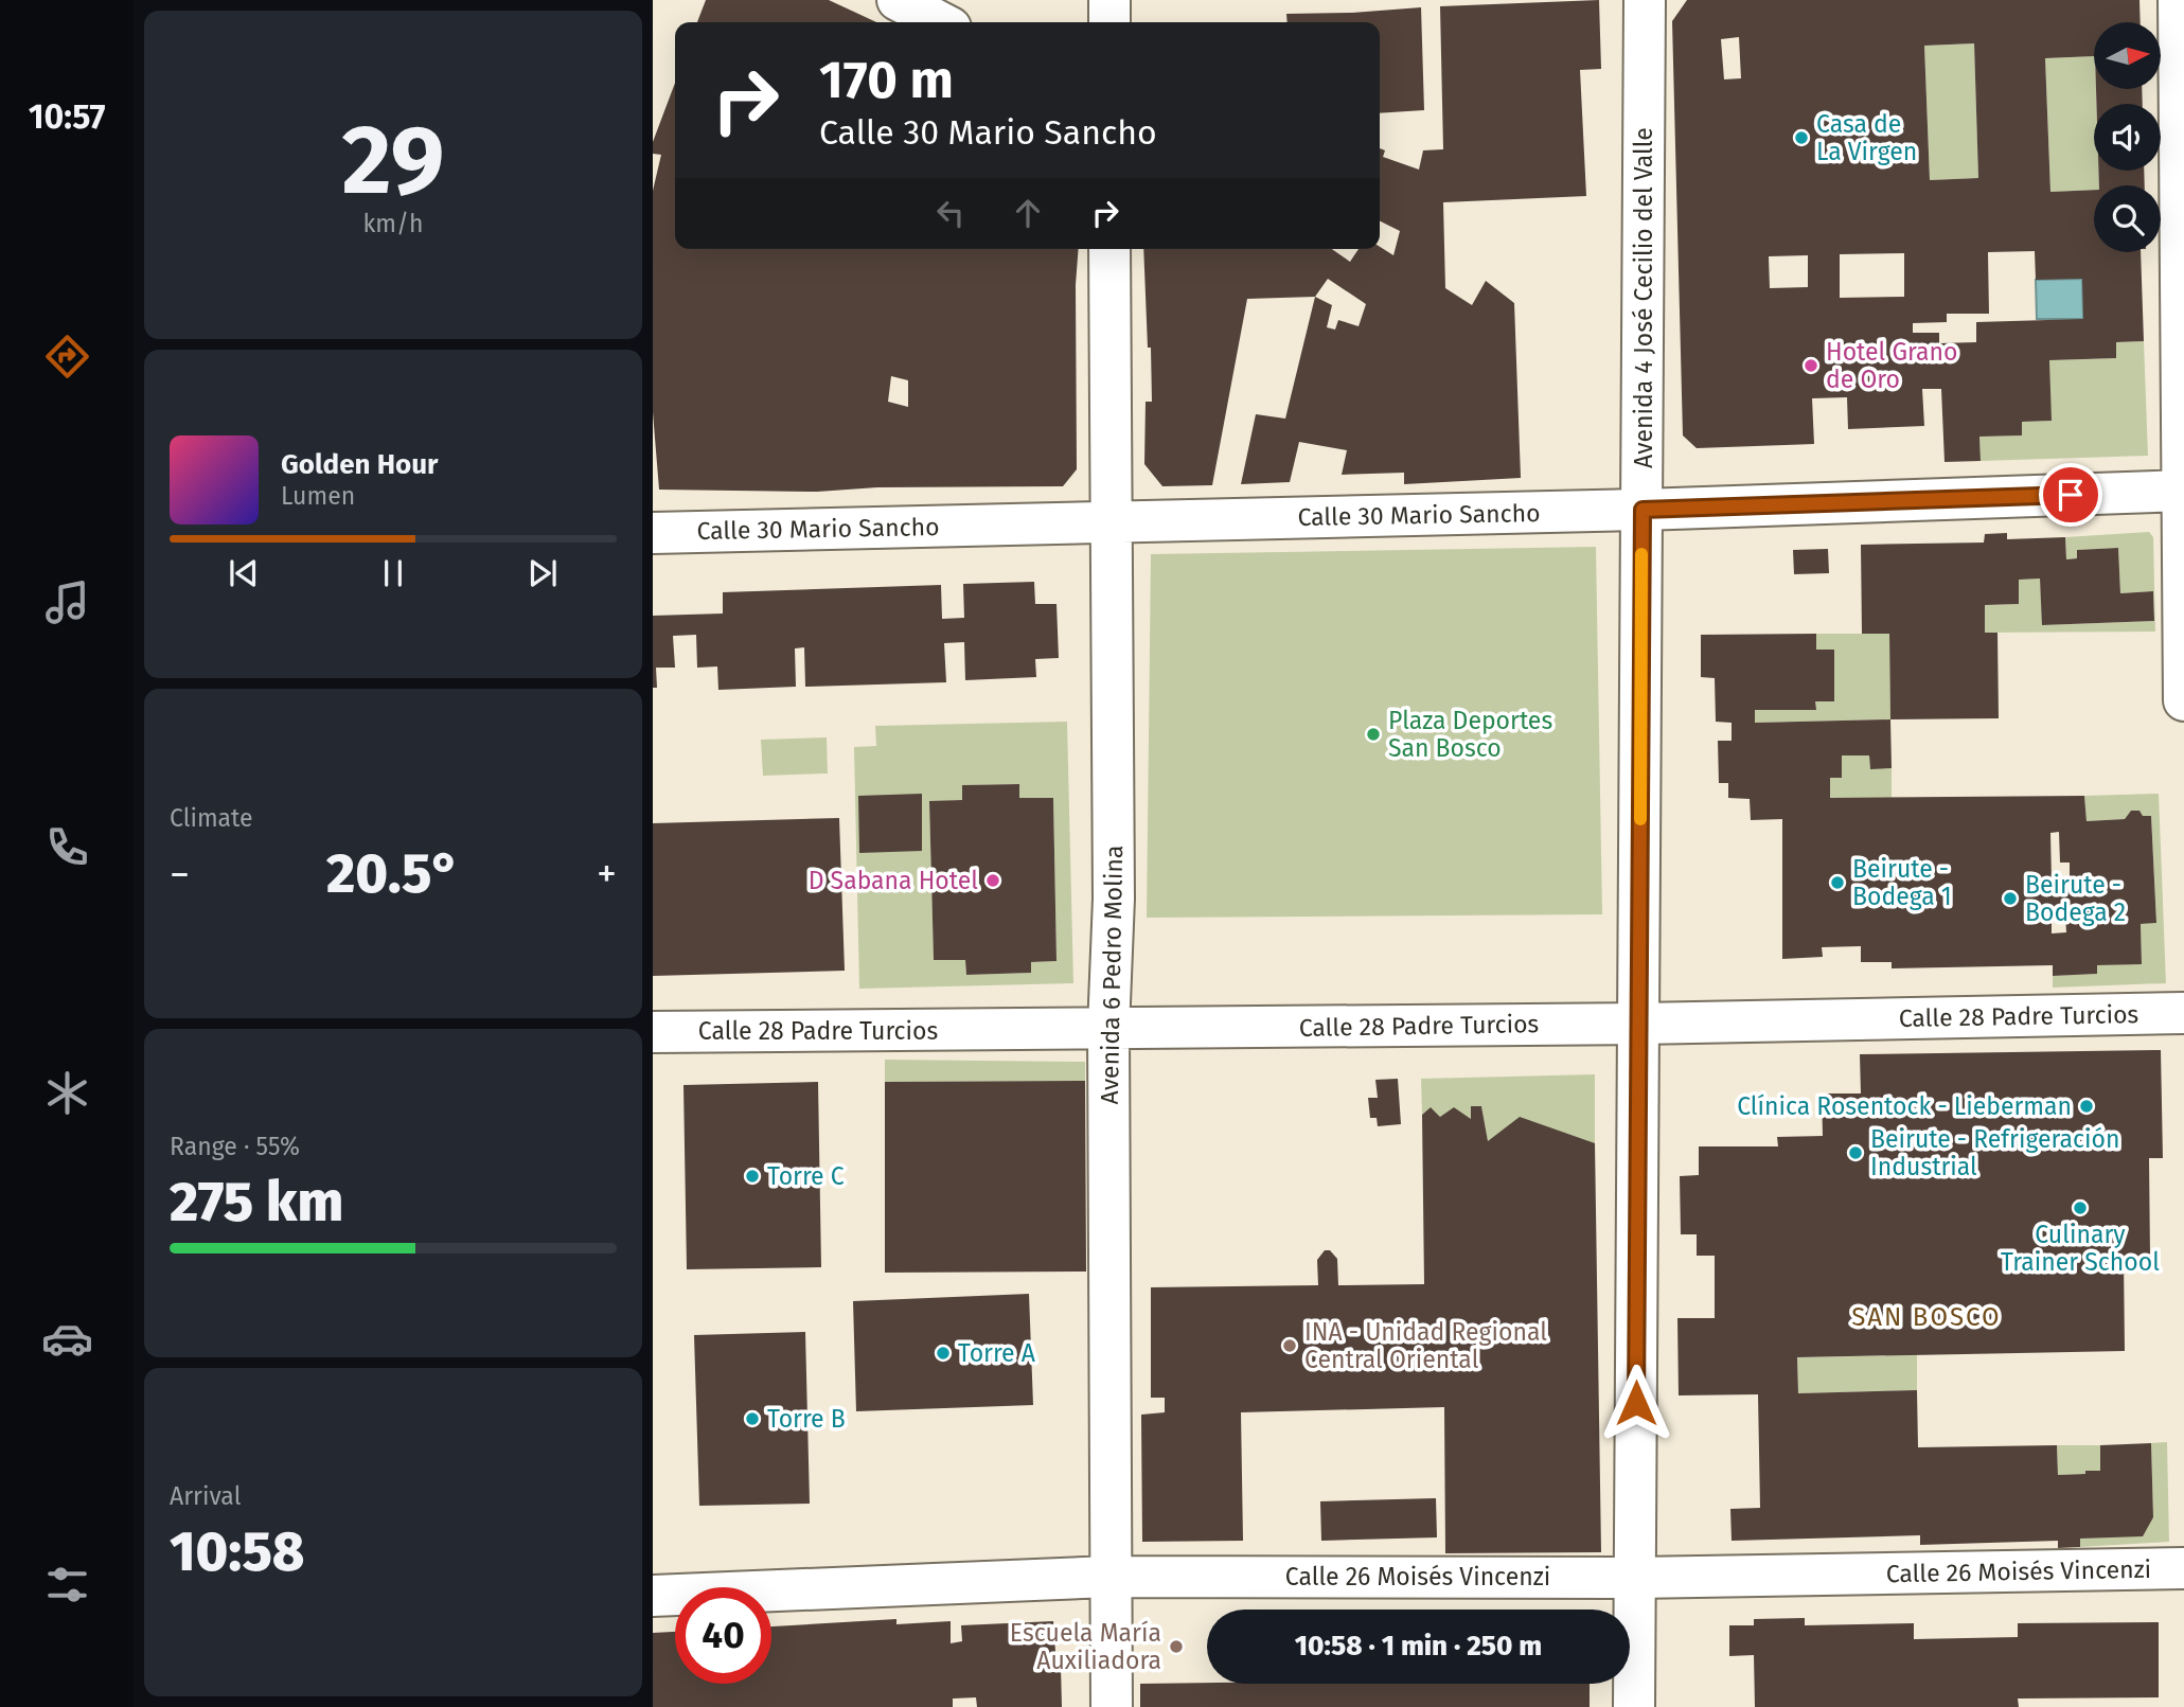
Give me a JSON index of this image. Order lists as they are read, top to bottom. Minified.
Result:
{"streets":{"street":["Avenida 4 José Cecilio del Valle","Calle 30 Mario Sancho","Avenida 6 Pedro Molina","Calle 28 Padre Turcios","Calle 26 Moisés Vincenzi"]},"crossings":[["Avenida 4 José Cecilio del Valle","Calle 30 Mario Sancho"],["Avenida 4 José Cecilio del Valle","Calle 28 Padre Turcios"],["Avenida 4 José Cecilio del Valle","Calle 26 Moisés Vincenzi"],["Calle 30 Mario Sancho","Avenida 6 Pedro Molina"],["Avenida 6 Pedro Molina","Calle 28 Padre Turcios"],["Avenida 6 Pedro Molina","Calle 26 Moisés Vincenzi"]],"districts":["SAN BOSCO"],"places":["Casa de La Virgen","Hotel Grano de Oro","Plaza Deportes San Bosco","D Sabana Hotel","Beirute - Bodega 1","Beirute - Bodega 2","Clínica Rosentock - Lieberman","Beirute - Refrigeración Industrial","Torre C","Culinary Trainer School","INA - Unidad Regional Central Oriental","Torre A","Torre B","Escuela María Auxiliadora"],"north":"right","page":{"tabs":"10:57","tile":[["29","km/h"],"Climate",["Range · 55%","275 km"],["Arrival","10:58"]],"turn":["170 m","Calle 30 Mario Sancho"],"song":["Golden Hour","Lumen"],"heat":["−","20.5°","+"],"limit":"40","trip":"10:58 · 1 min · 250 m"}}
